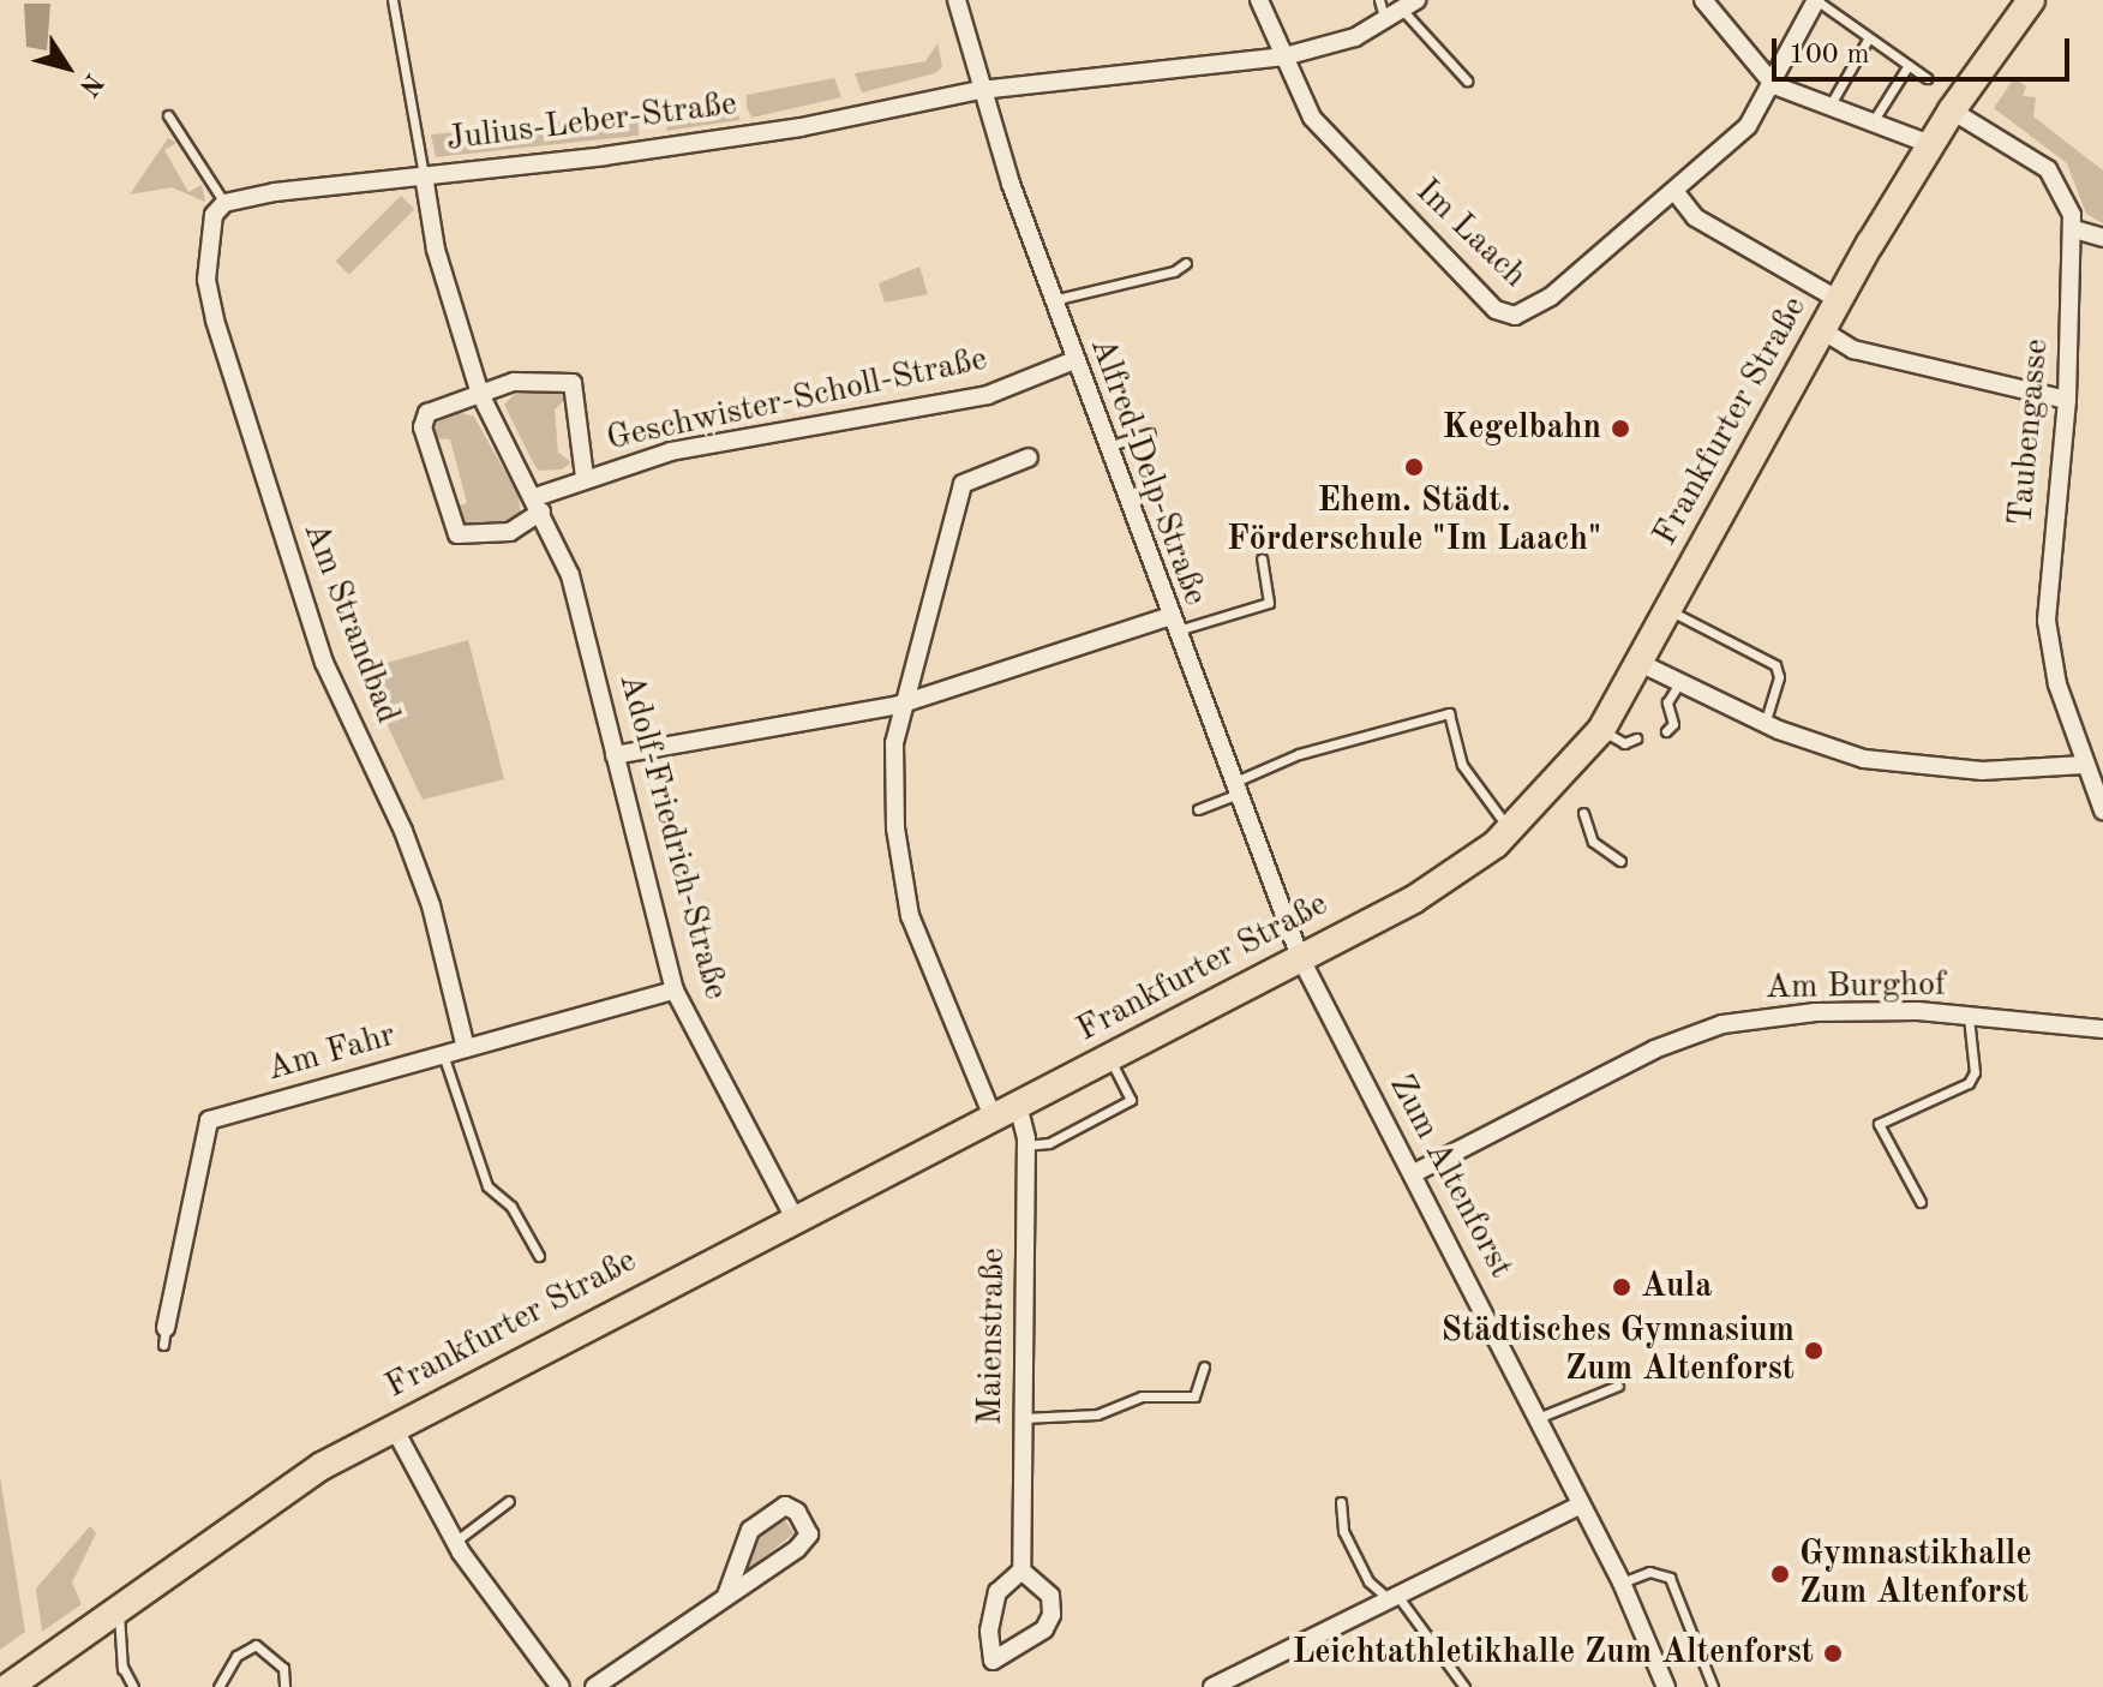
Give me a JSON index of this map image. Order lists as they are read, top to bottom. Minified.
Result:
{"streets":{"main road":["Frankfurter Straße"],"street":["Julius-Leber-Straße","Im Laach","Geschwister-Scholl-Straße","Taubengasse","Alfred-Delp-Straße","Am Strandbad","Adolf-Friedrich-Straße","Am Burghof","Am Fahr","Zum Altenforst","Maienstraße"]},"crossings":[["Julius-Leber-Straße","Im Laach"],["Julius-Leber-Straße","Alfred-Delp-Straße"],["Julius-Leber-Straße","Am Strandbad"],["Julius-Leber-Straße","Adolf-Friedrich-Straße"],["Geschwister-Scholl-Straße","Alfred-Delp-Straße"],["Geschwister-Scholl-Straße","Adolf-Friedrich-Straße"],["Frankfurter Straße","Taubengasse"],["Frankfurter Straße","Alfred-Delp-Straße"],["Frankfurter Straße","Adolf-Friedrich-Straße"],["Frankfurter Straße","Zum Altenforst"],["Frankfurter Straße","Maienstraße"],["Alfred-Delp-Straße","Zum Altenforst"],["Am Strandbad","Am Fahr"],["Adolf-Friedrich-Straße","Am Fahr"],["Am Burghof","Zum Altenforst"]],"places":["Kegelbahn","Ehem. Städt. Förderschule \"Im Laach\"","Aula","Städtisches Gymnasium Zum Altenforst","Gymnastikhalle Zum Altenforst","Leichtathletikhalle Zum Altenforst"],"scale_bar":"100 m","north":"bottom right"}
